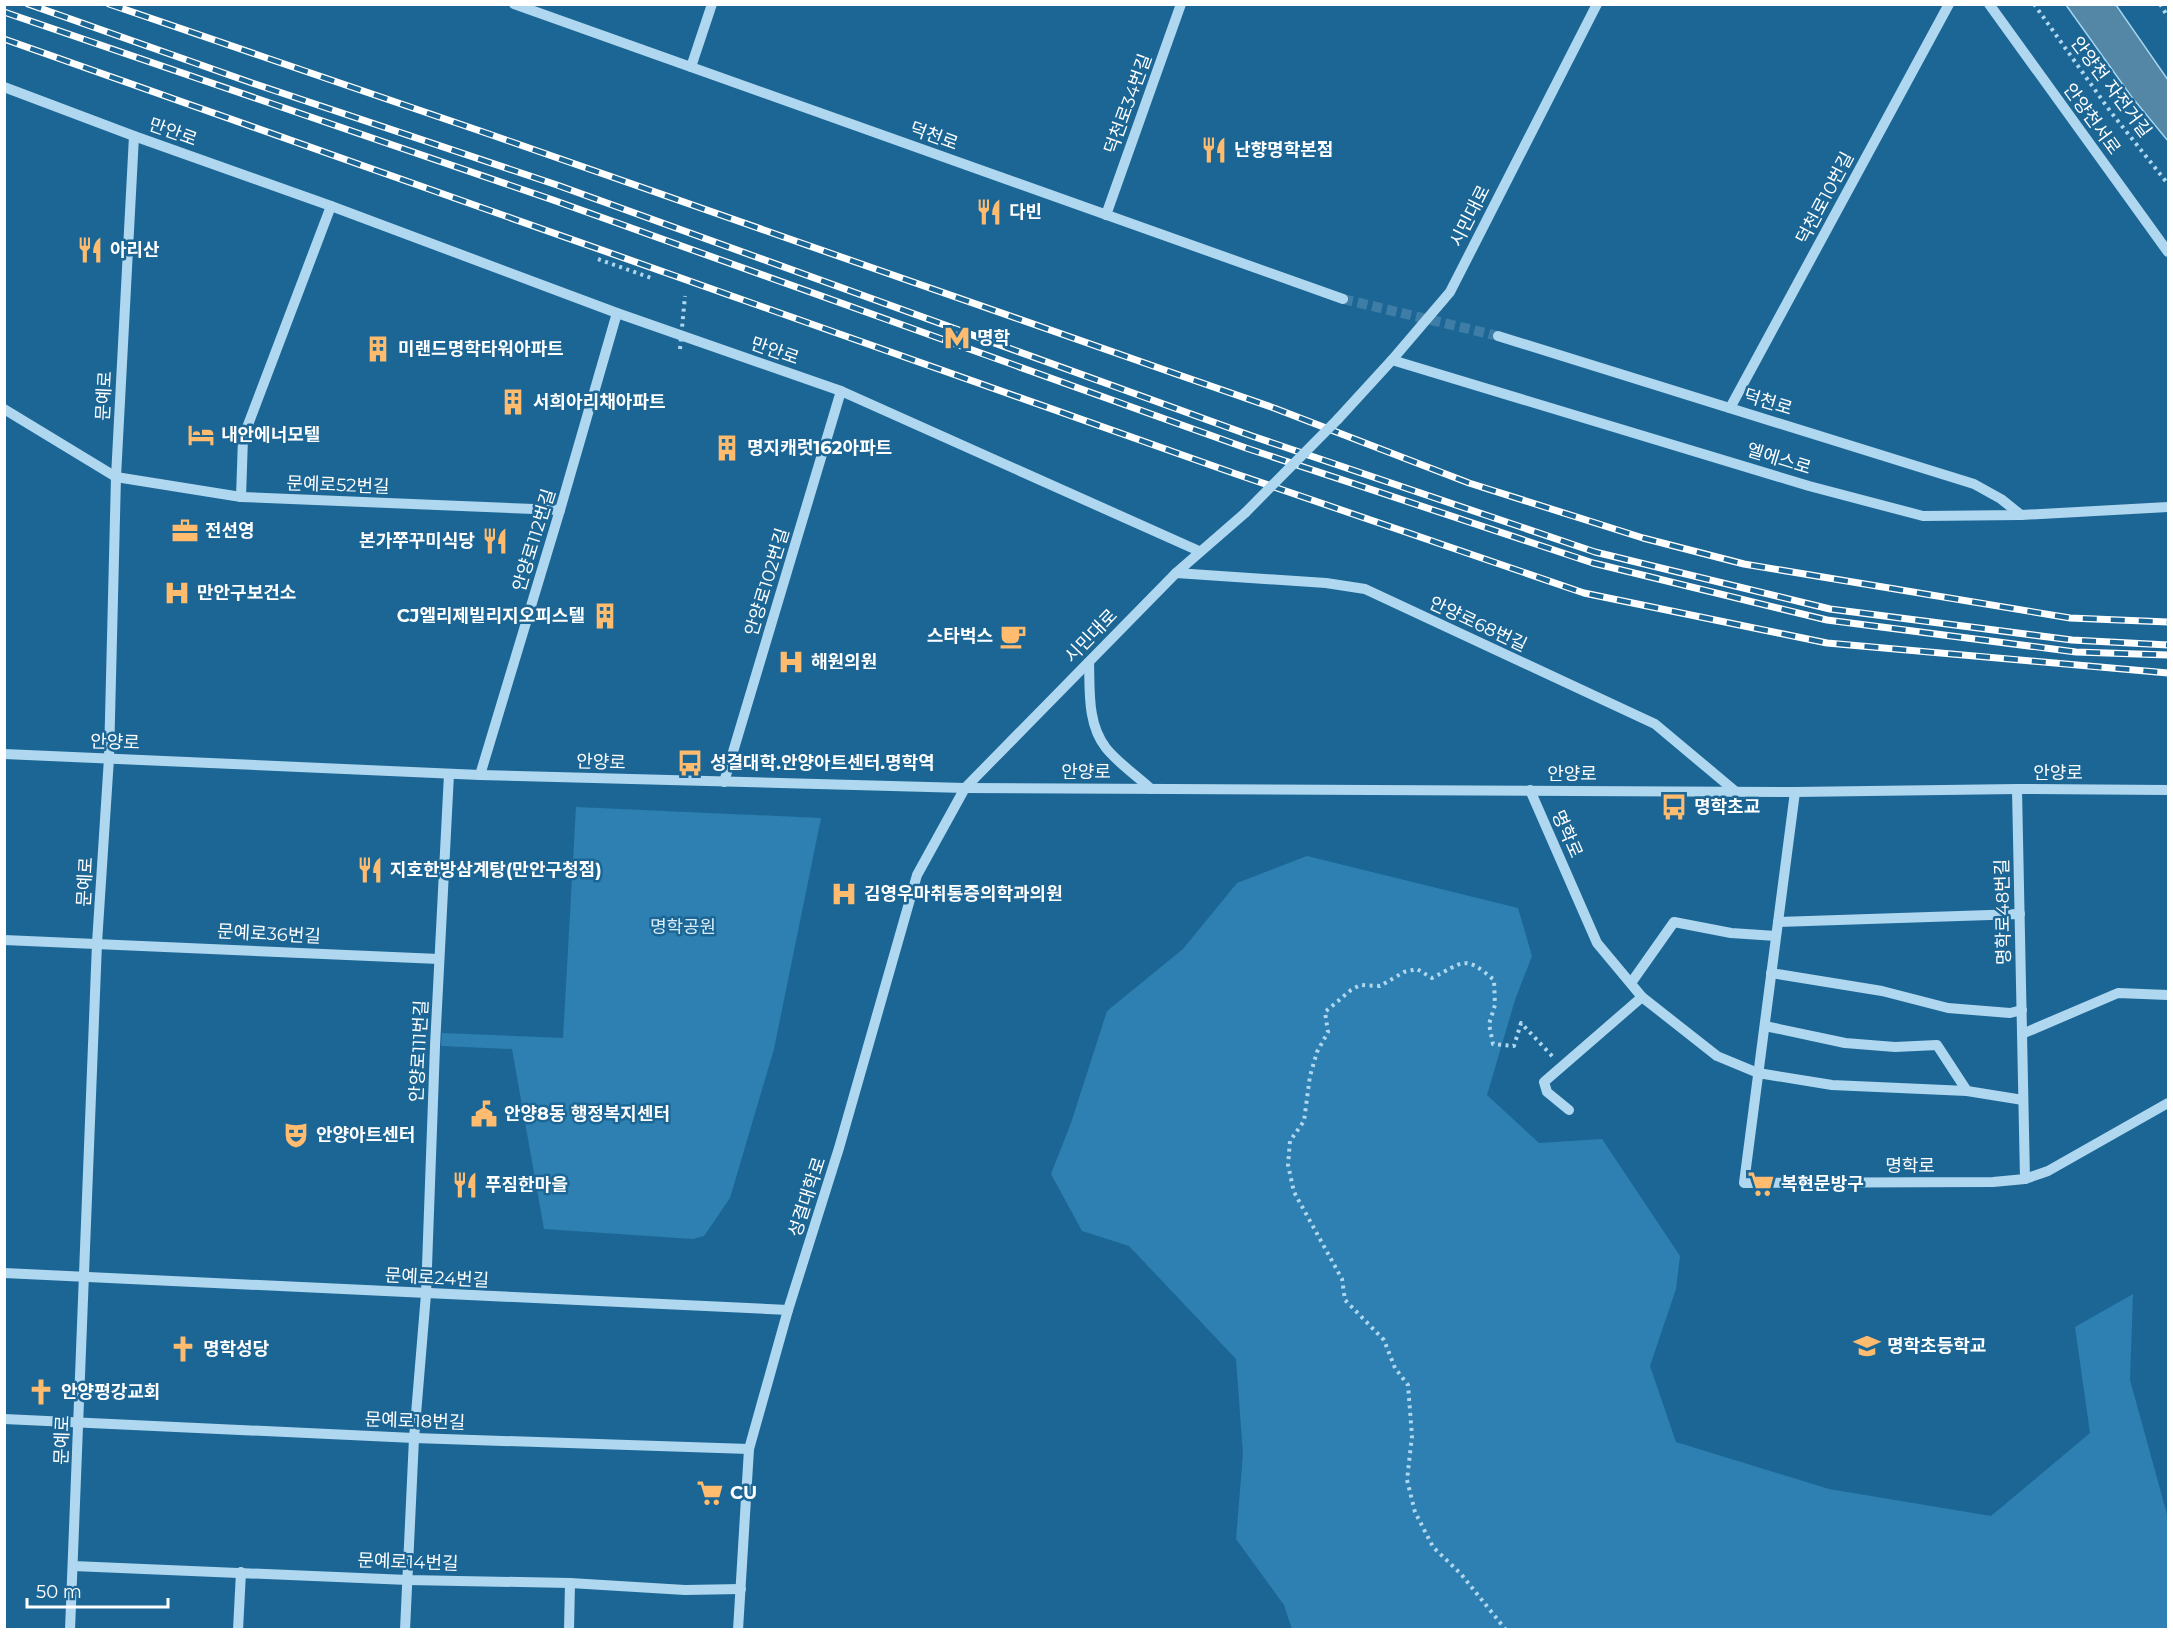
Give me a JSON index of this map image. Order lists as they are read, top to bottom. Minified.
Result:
{"streets":{"street":["덕천로34번길","안양천서로","만안로","덕천로","덕천로10번길","시민대로","문예로","엘에스로","문예로52번길","안양로112번길","안양로102번길","안양로68번길","안양로","명학로","명학로48번길","문예로36번길","안양로111번길","성결대학로","문예로24번길","문예로18번길","문예로14번길"],"path":["안양천 자전거길"]},"crossings":[["덕천로34번길","덕천로"],["만안로","시민대로"],["만안로","문예로"],["만안로","안양로112번길"],["만안로","안양로102번길"],["덕천로","덕천로10번길"],["덕천로","엘에스로"],["시민대로","엘에스로"],["시민대로","안양로68번길"],["시민대로","안양로"],["시민대로","성결대학로"],["문예로","문예로52번길"],["문예로","안양로"],["문예로","문예로36번길"],["문예로","문예로24번길"],["문예로","문예로18번길"],["문예로","문예로14번길"],["문예로52번길","안양로112번길"],["안양로112번길","안양로"],["안양로102번길","안양로"],["안양로68번길","안양로"],["안양로","명학로"],["안양로","명학로48번길"],["안양로","안양로111번길"],["안양로","성결대학로"],["명학로","명학로48번길"],["문예로36번길","안양로111번길"],["안양로111번길","문예로24번길"],["안양로111번길","문예로18번길"],["안양로111번길","문예로14번길"],["성결대학로","문예로24번길"],["성결대학로","문예로18번길"],["성결대학로","문예로14번길"]],"parks":["명학공원"],"places":{"restaurant":["난향명학본점","다빈","아리산","본가쭈꾸미식당","지호한방삼계탕(만안구청점)","푸짐한마을"],"metro station":["명학"],"building":["미랜드명학타워아파트","서희아리채아파트","명지캐럿162아파트","CJ엘리제빌리지오피스텔"],"hotel":["내안에너모텔"],"office":["전선영"],"hospital":["만안구보건소","해원의원","김영우마취통증의학과의원"],"cafe":["스타벅스"],"bus stop":["성결대학.안양아트센터.명학역","명학초교"],"public building":["안양8동 행정복지센터"],"theatre":["안양아트센터"],"supermarket":["복현문방구","CU"],"school or university":["명학초등학교"],"church":["명학성당","안양평강교회"]},"scale_bar":"50 m"}
